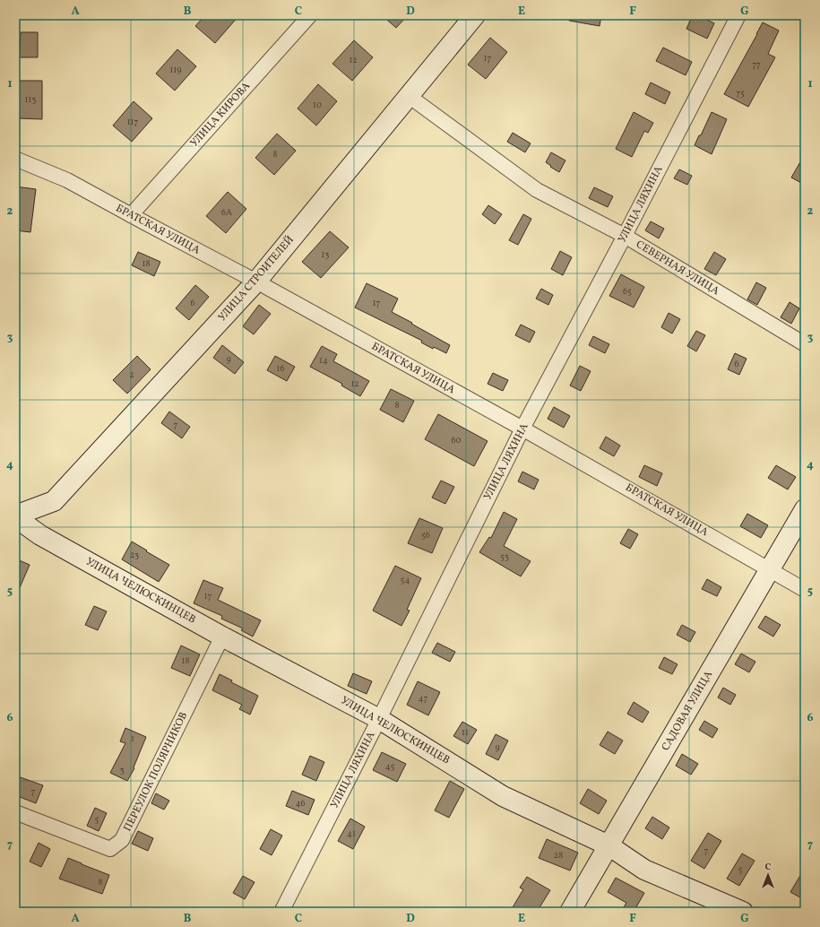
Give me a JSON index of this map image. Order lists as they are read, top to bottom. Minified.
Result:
{"streets":{"street":["УЛИЦА КИРОВА","УЛИЦА ЛЯХИНА","БРАТСКАЯ УЛИЦА","СЕВЕРНАЯ УЛИЦА","УЛИЦА СТРОИТЕЛЕЙ","УЛИЦА ЧЕЛЮСКИНЦЕВ","САДОВАЯ УЛИЦА","ПЕРЕУЛОК ПОЛЯРНИКОВ"]},"crossings":[["УЛИЦА КИРОВА","БРАТСКАЯ УЛИЦА"],["УЛИЦА ЛЯХИНА","БРАТСКАЯ УЛИЦА"],["УЛИЦА ЛЯХИНА","СЕВЕРНАЯ УЛИЦА"],["УЛИЦА ЛЯХИНА","УЛИЦА ЧЕЛЮСКИНЦЕВ"],["БРАТСКАЯ УЛИЦА","УЛИЦА СТРОИТЕЛЕЙ"],["БРАТСКАЯ УЛИЦА","САДОВАЯ УЛИЦА"],["СЕВЕРНАЯ УЛИЦА","УЛИЦА СТРОИТЕЛЕЙ"],["УЛИЦА СТРОИТЕЛЕЙ","УЛИЦА ЧЕЛЮСКИНЦЕВ"],["УЛИЦА ЧЕЛЮСКИНЦЕВ","САДОВАЯ УЛИЦА"],["УЛИЦА ЧЕЛЮСКИНЦЕВ","ПЕРЕУЛОК ПОЛЯРНИКОВ"]],"house_numbers":["17","12","77","119","75","113","10","117","8","6А","13","18","65","6","17","9","14","6","16","2","12","8","7","60","56","23","53","54","17","18","47","11","1","9","45","3","7","46","5","41","7","28","5","8"],"north":"top","grid":{"columns":["A","B","C","D","E","F","G"],"rows":["1","2","3","4","5","6","7"]}}
